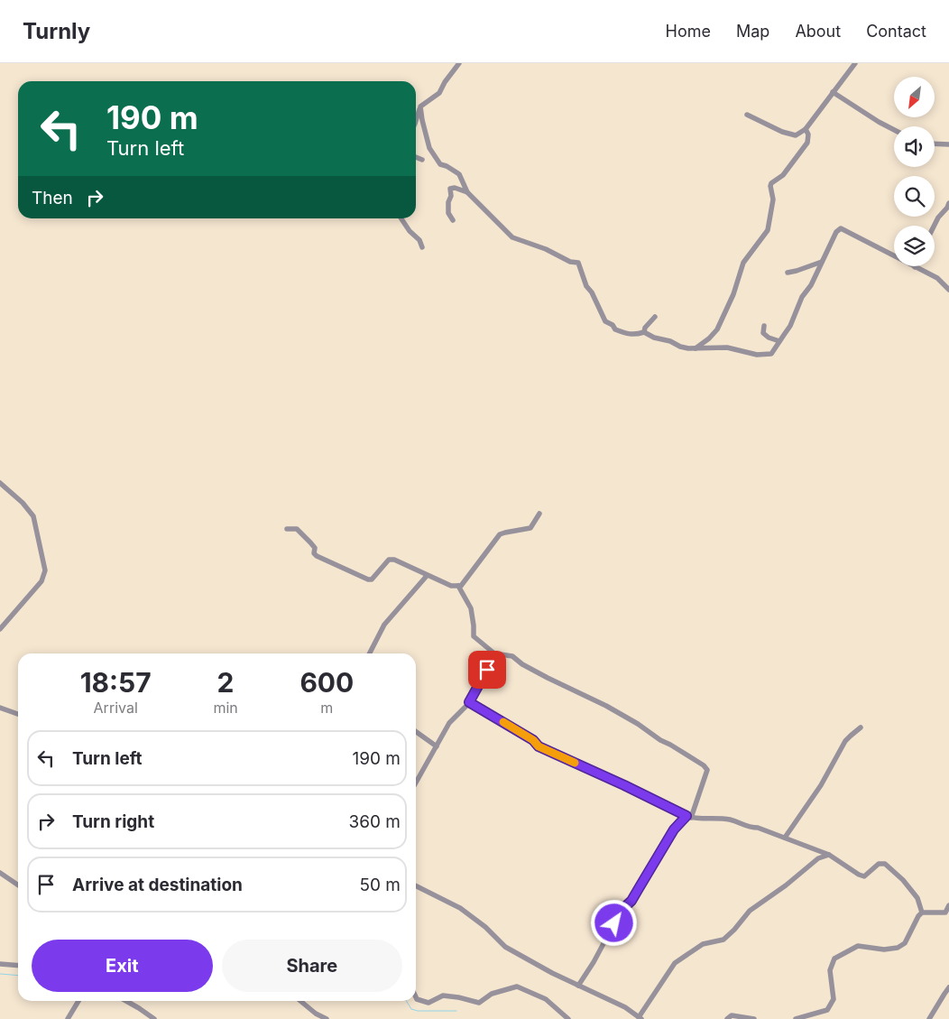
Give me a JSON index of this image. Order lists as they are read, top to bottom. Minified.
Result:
{"north":"bottom left","page":{"header":"Turnly","nav":["Home","Map","About","Contact"],"turn":["190 m","Turn left"],"then":"Then","eta":["18:57","Arrival","2","min","600","m"],"list":[{"name":"Turn left","value":"190 m"},{"name":"Turn right","value":"360 m"},{"name":"Arrive at destination","value":"50 m"}],"buttons":["Exit","Share"]}}
